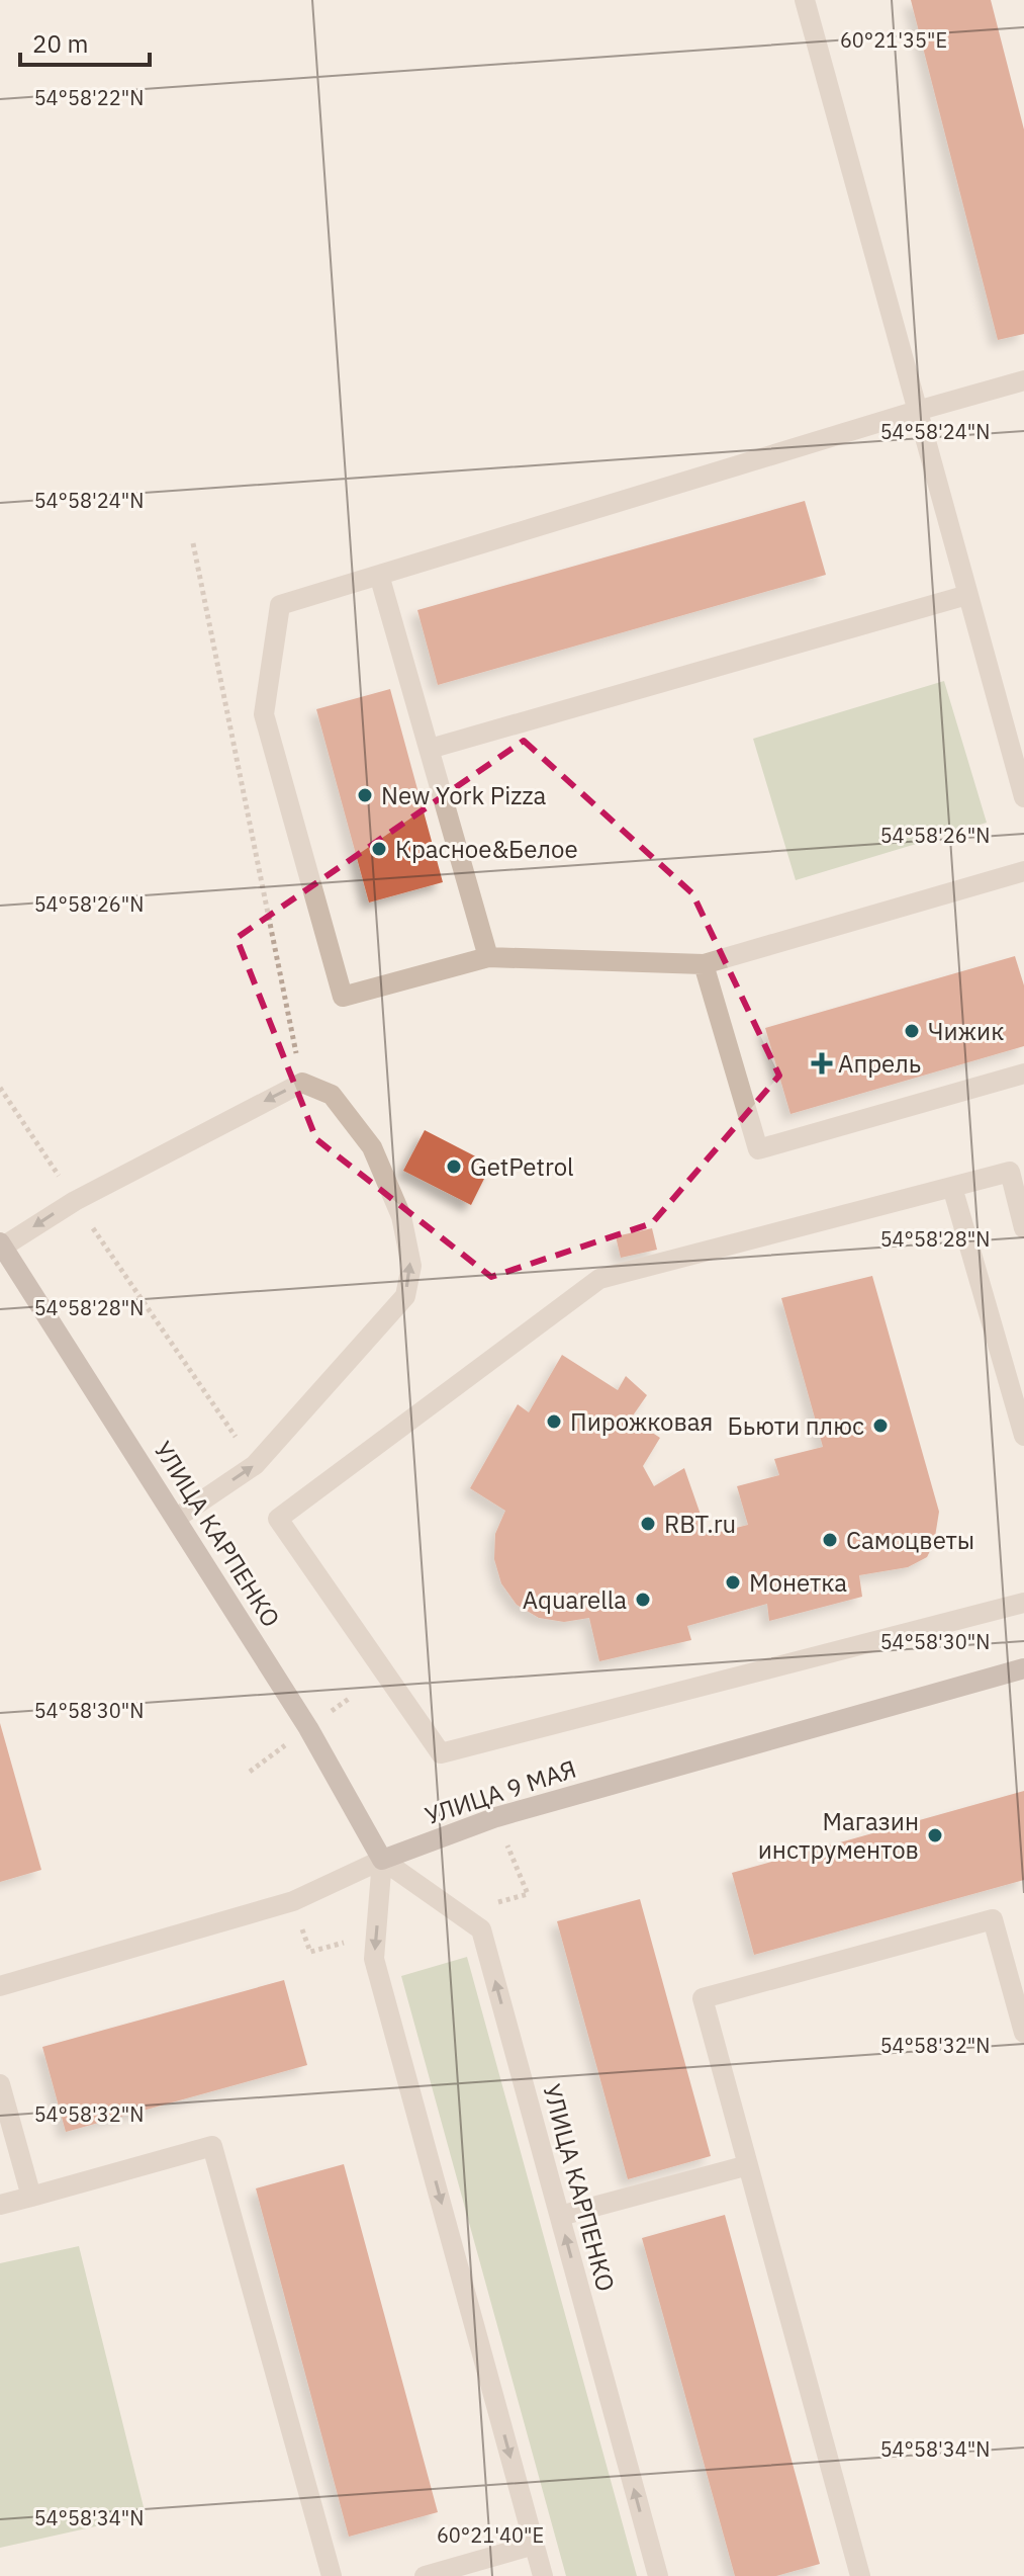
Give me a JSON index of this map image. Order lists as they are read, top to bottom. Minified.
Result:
{"streets":{"main road":["УЛИЦА КАРПЕНКО","УЛИЦА 9 МАЯ"]},"crossings":[["УЛИЦА КАРПЕНКО","УЛИЦА 9 МАЯ"]],"one_way":["УЛИЦА КАРПЕНКО"],"places":{"other":["New York Pizza","Красное&Белое","Чижик","GetPetrol","Пирожковая","Бьюти плюс","RBT.ru","Самоцветы","Монетка","Aquarella","Магазин инструментов"],"health":["Апрель"]},"scale_bar":"20 m","coordinates":["60°21'35\"E","54°58'22\"N","54°58'24\"N","54°58'26\"N","54°58'28\"N","54°58'30\"N","54°58'32\"N","54°58'34\"N","60°21'40\"E"]}
